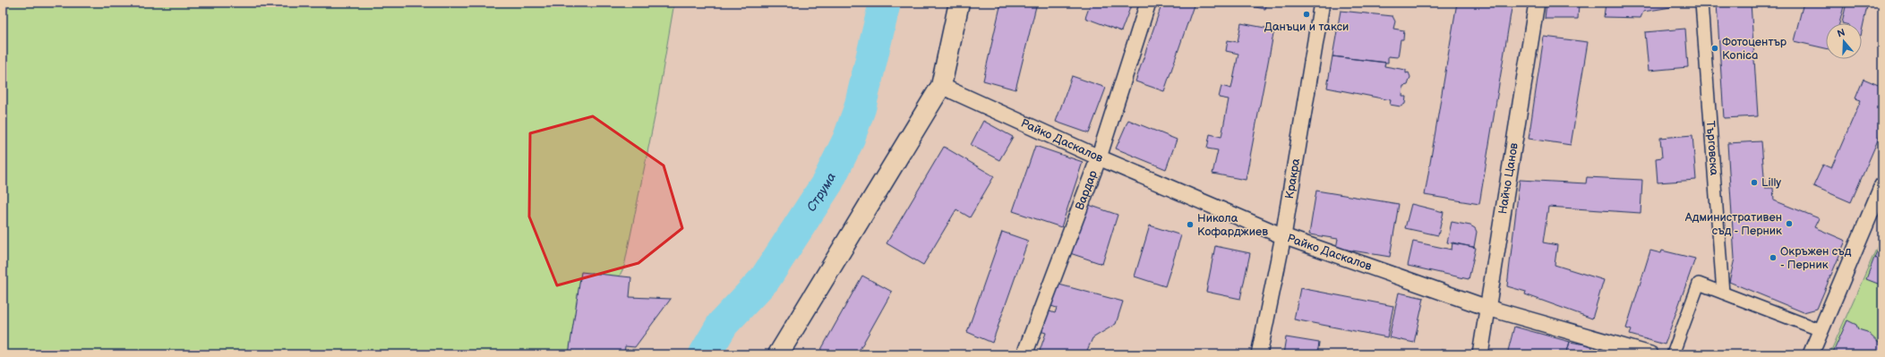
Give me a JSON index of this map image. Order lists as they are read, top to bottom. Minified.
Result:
{"streets":{"street":["Райко Даскалов","Търговска","Кракра","Найчо Цанов","Вардар"]},"crossings":[["Райко Даскалов","Кракра"],["Райко Даскалов","Найчо Цанов"],["Райко Даскалов","Вардар"]],"water":["Струма"],"places":["Данъци и такси","Фотоцентър Konica","Lilly","Административен съд - Перник","Никола Кофарджиев","Окръжен съд - Перник"],"north":"top"}
